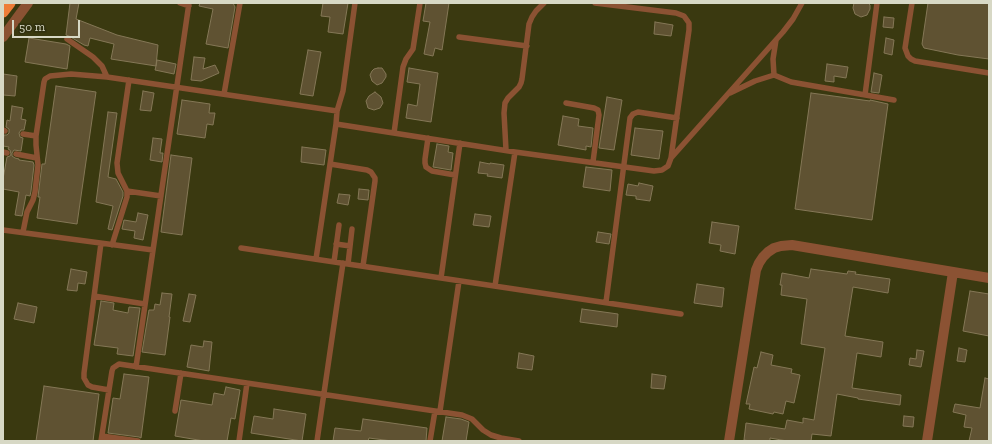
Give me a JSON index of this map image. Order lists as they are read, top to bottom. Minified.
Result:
{"scale_bar":"50 m"}
